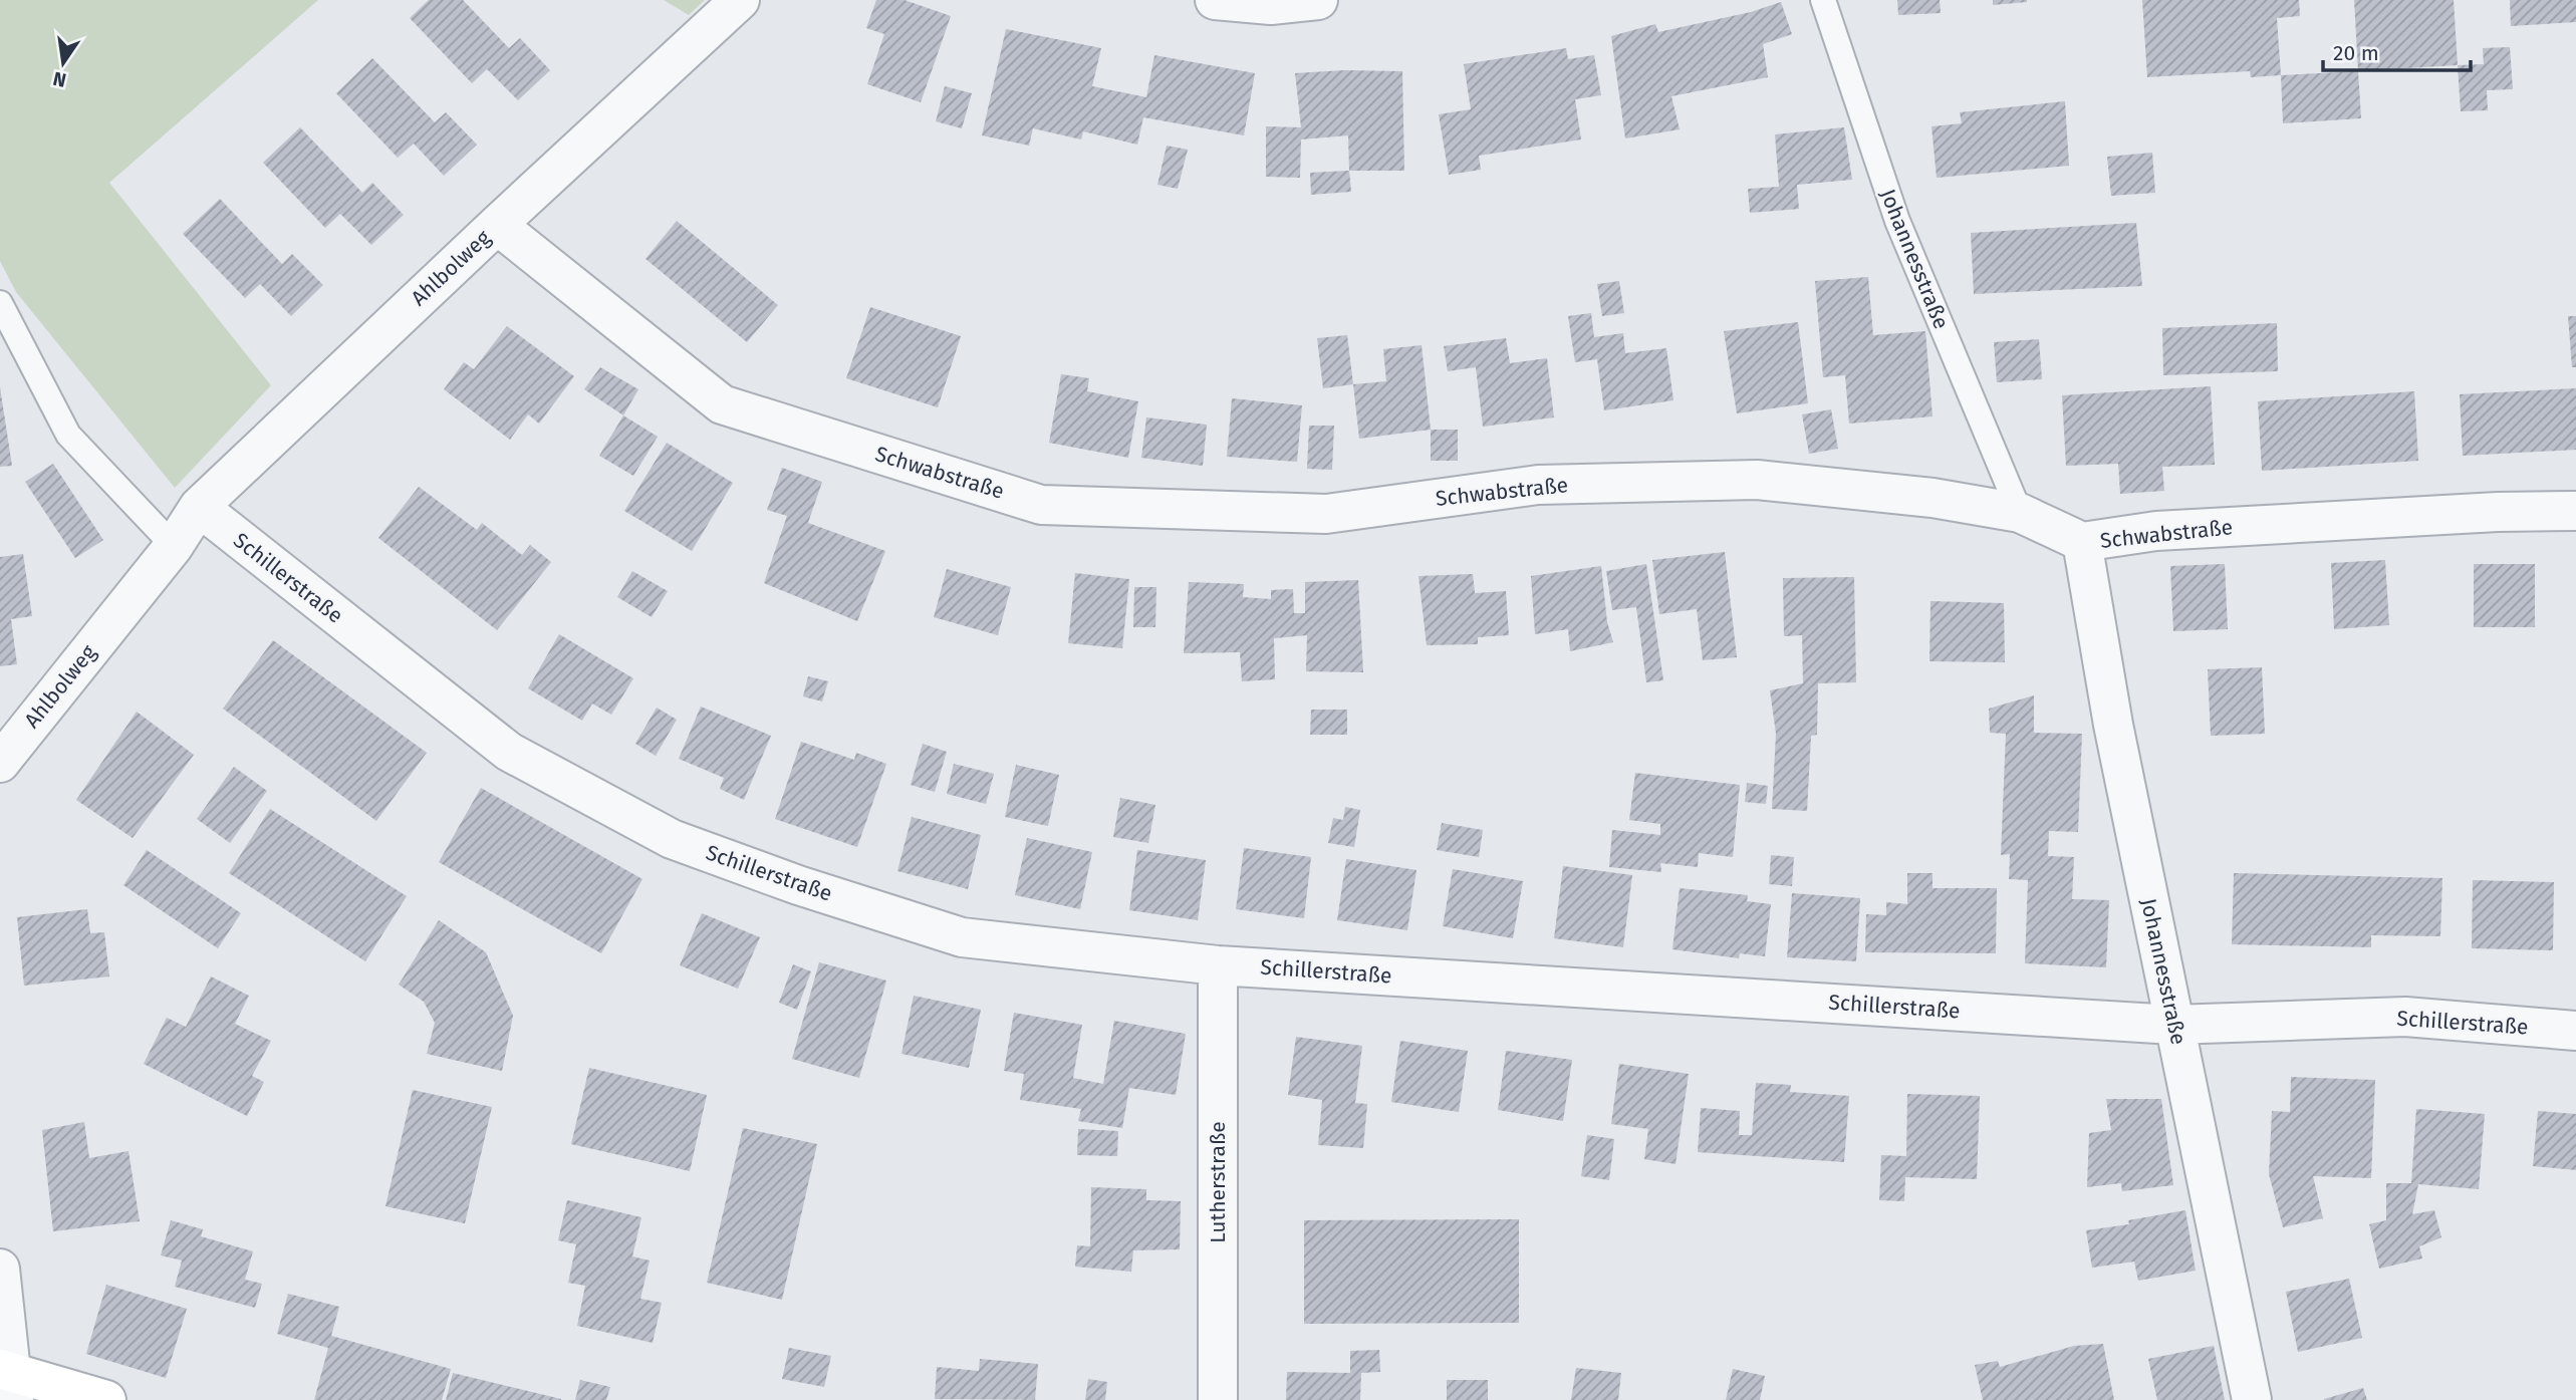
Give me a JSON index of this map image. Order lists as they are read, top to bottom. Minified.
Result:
{"streets":{"street":["Johannesstraße","Ahlbolweg","Schwabstraße","Schillerstraße","Lutherstraße"]},"crossings":[["Johannesstraße","Schwabstraße"],["Johannesstraße","Schillerstraße"],["Ahlbolweg","Schwabstraße"],["Ahlbolweg","Schillerstraße"],["Schillerstraße","Lutherstraße"]],"scale_bar":"20 m","north":"bottom"}
